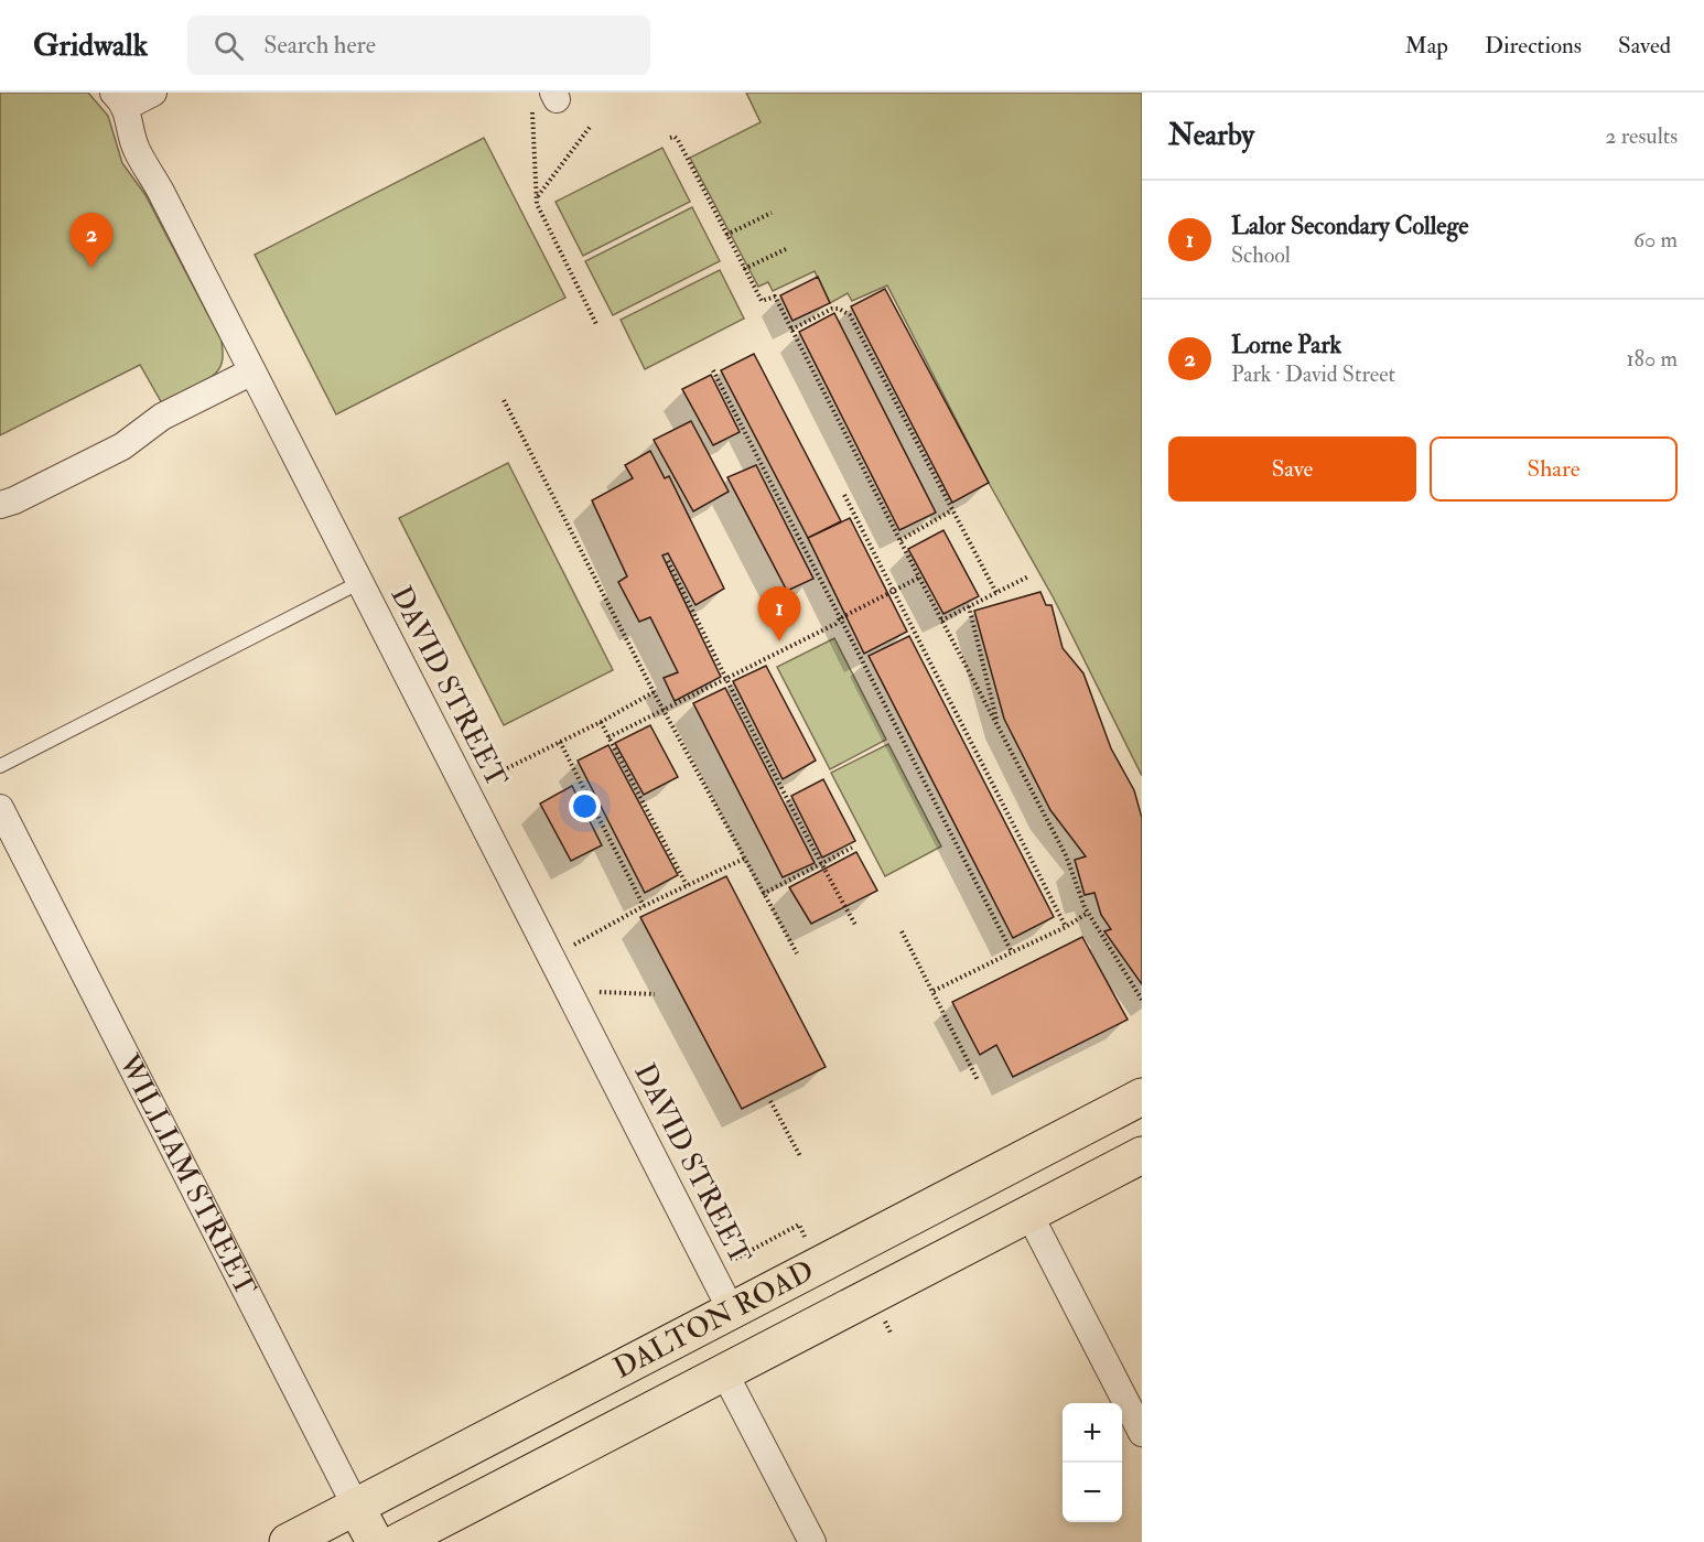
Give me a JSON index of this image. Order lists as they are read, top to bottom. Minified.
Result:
{"streets":{"main road":["WILLIAM STREET","DALTON ROAD"],"street":["DAVID STREET"]},"crossings":[["DAVID STREET","DALTON ROAD"],["WILLIAM STREET","DALTON ROAD"]],"page":{"header":"Gridwalk","search":"Search here","nav":["Map","Directions","Saved"],"heading":["Nearby","2 results"],"list":[{"mark":"1","name":"Lalor Secondary College","note":"School","value":"60 m"},{"mark":"2","name":"Lorne Park","note":"Park · David Street","value":"180 m"}],"pins":["2","1"],"buttons":["Save","Share"],"map_buttons":["+","−"]}}
